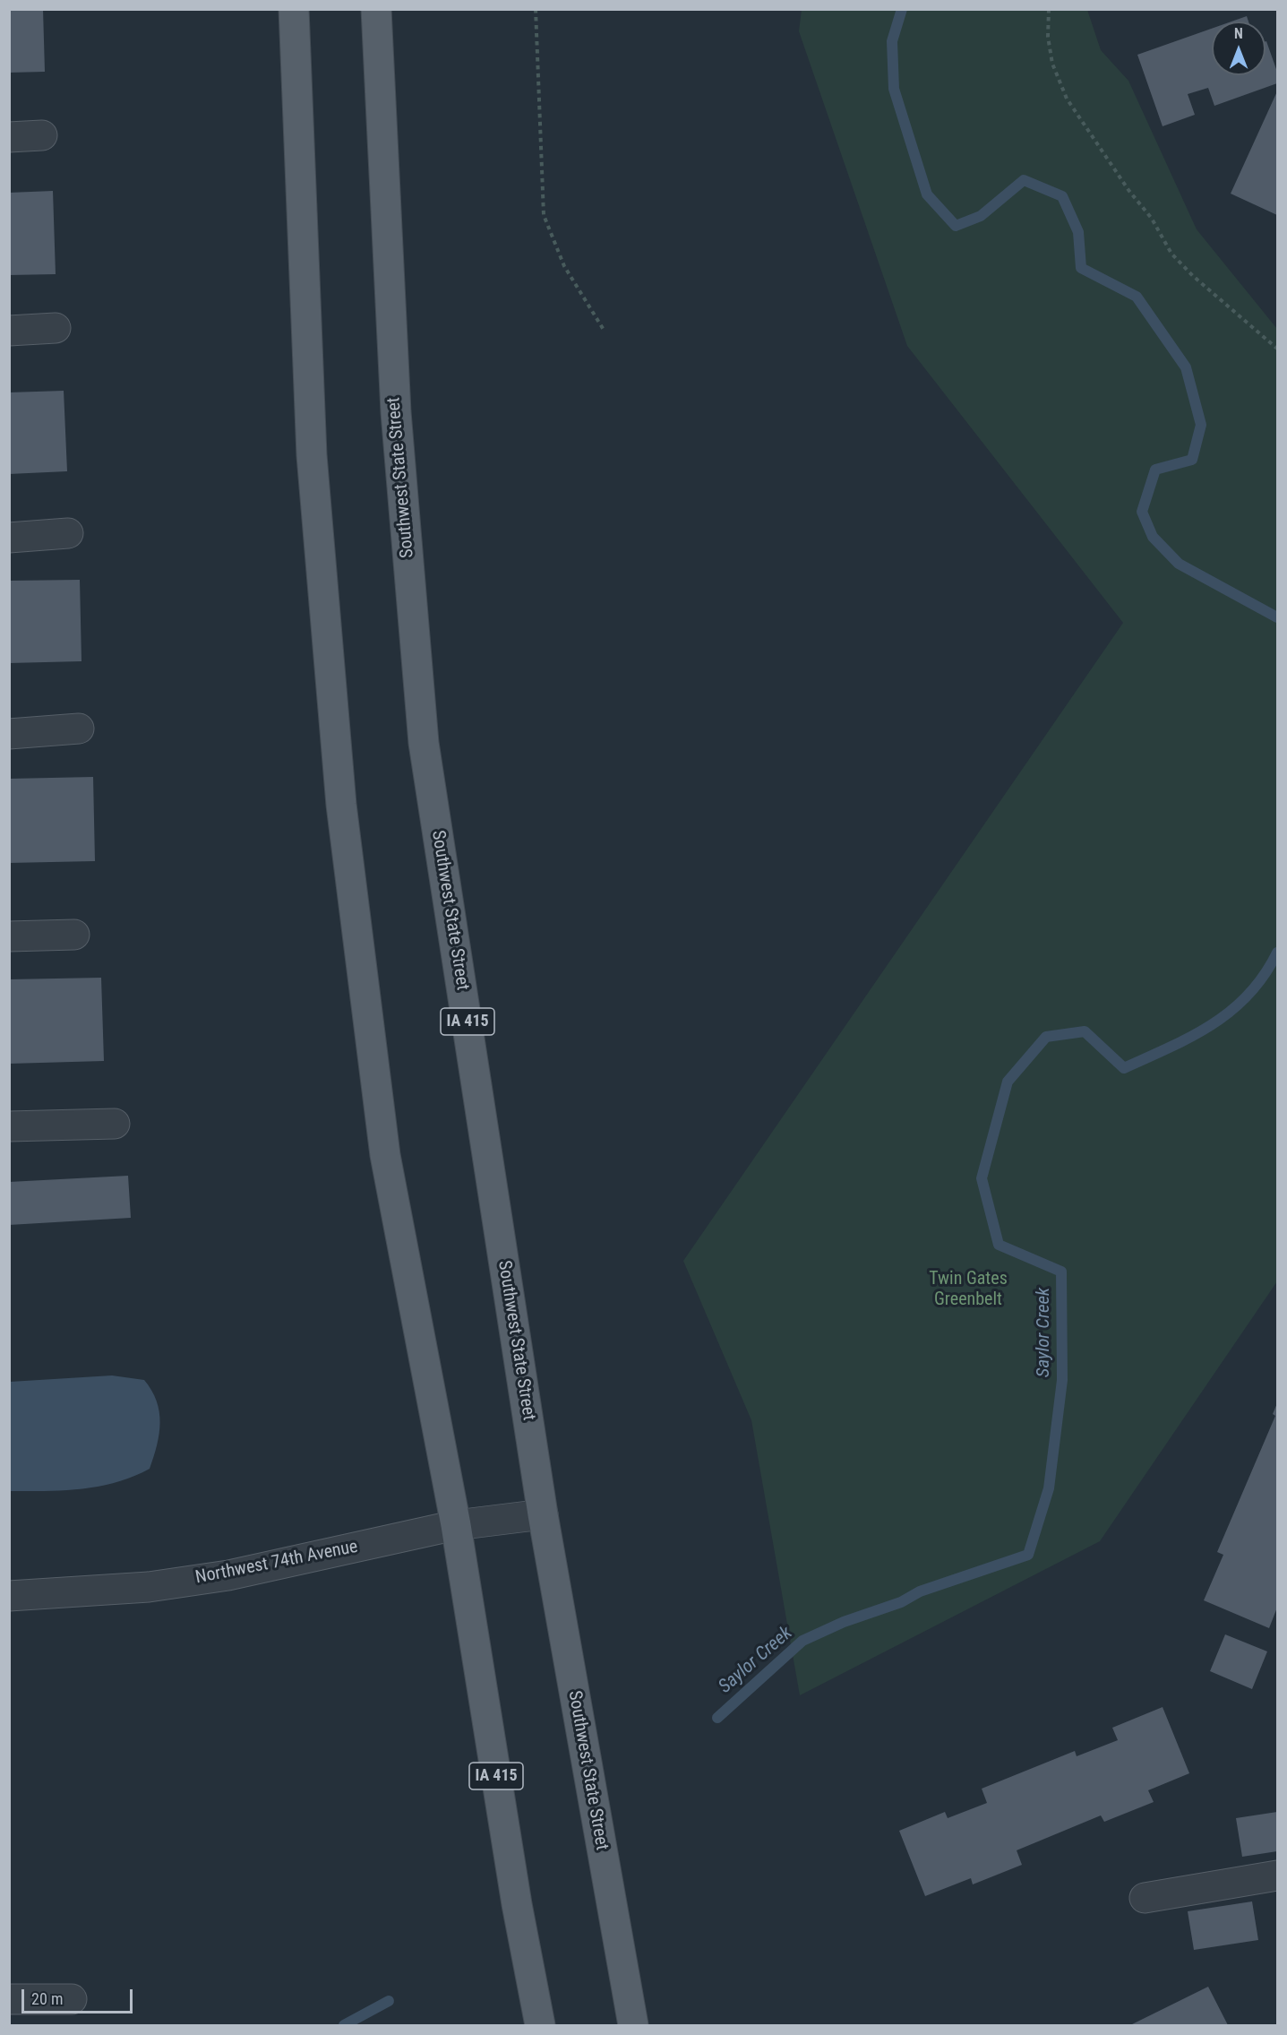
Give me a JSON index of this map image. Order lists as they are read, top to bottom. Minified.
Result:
{"streets":{"main road":["Southwest State Street","IA 415"],"street":["Northwest 74th Avenue"]},"crossings":[["Southwest State Street","Northwest 74th Avenue"],["IA 415","Northwest 74th Avenue"]],"water":["Saylor Creek"],"parks":["Twin Gates Greenbelt"],"scale_bar":"20 m","north":"top"}
